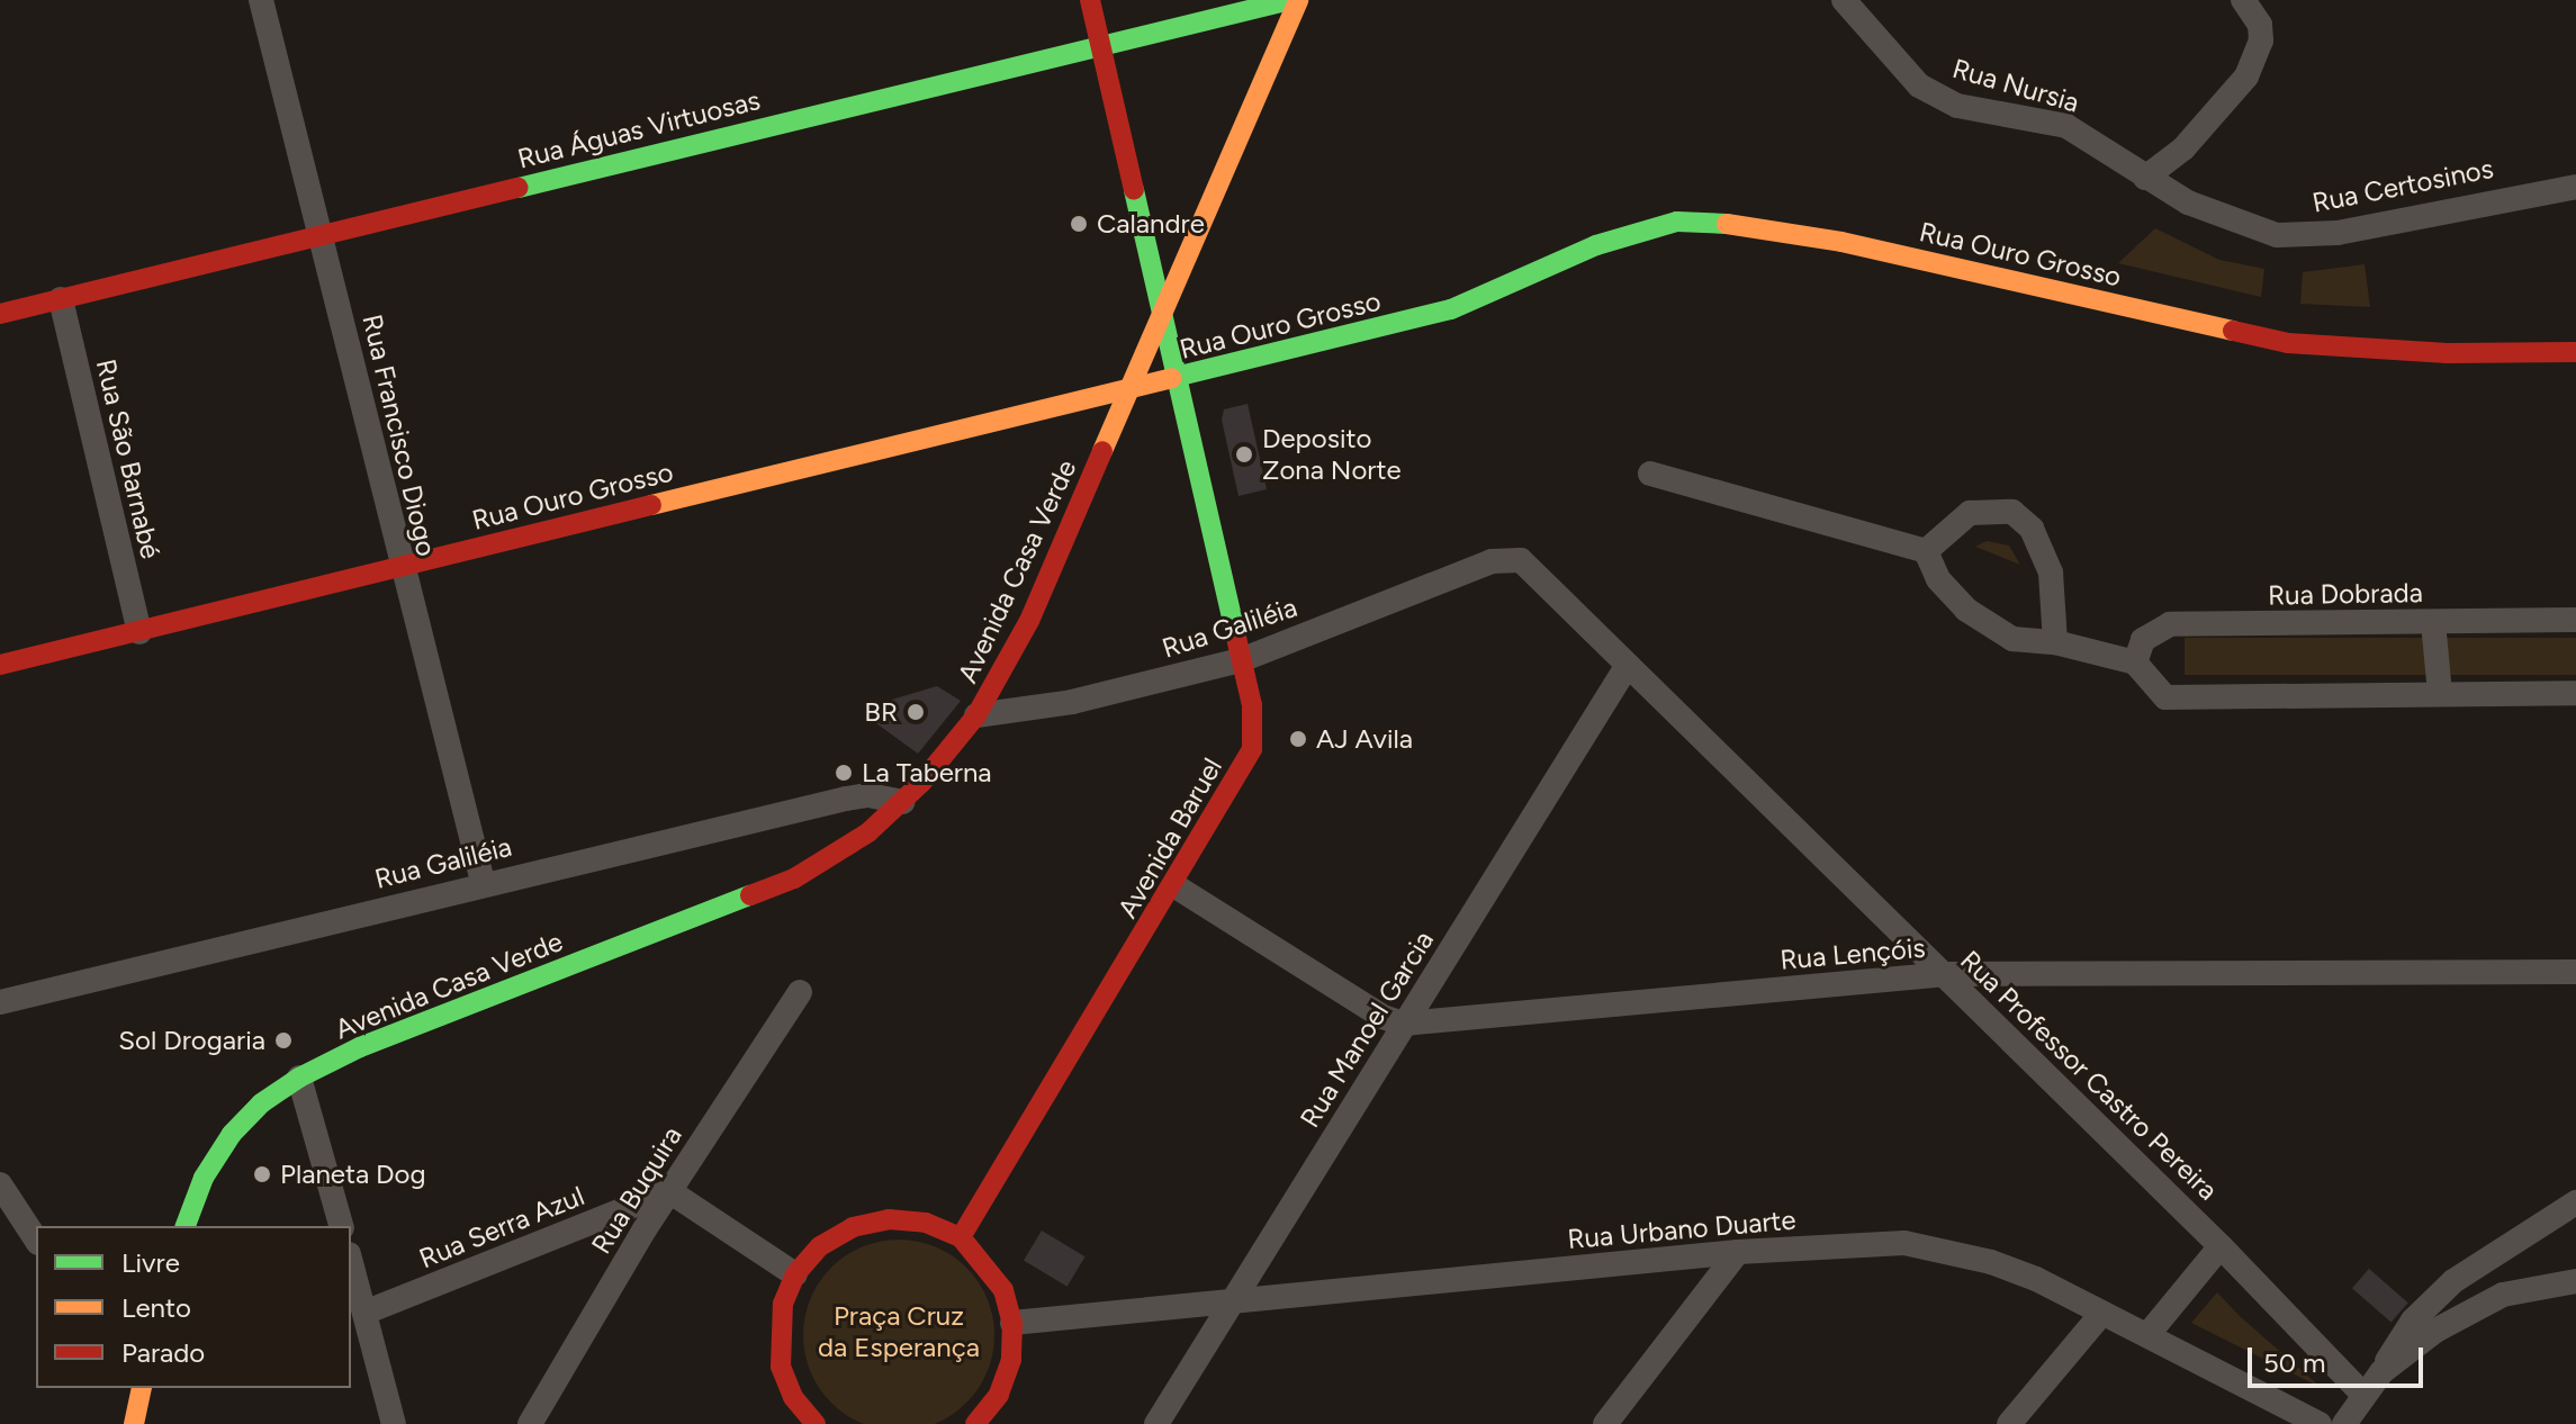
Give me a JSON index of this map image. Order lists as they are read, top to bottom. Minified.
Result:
{"streets":{"street":["Rua Nursia","Rua Águas Virtuosas","Rua Certosinos","Rua Ouro Grosso","Rua Francisco Diogo","Rua São Barnabé","Avenida Casa Verde","Rua Dobrada","Rua Galiléia","Avenida Baruel","Rua Lençóis","Rua Manoel Garcia","Rua Professor Castro Pereira","Rua Buquira","Rua Serra Azul","Rua Urbano Duarte"]},"crossings":[["Rua Nursia","Rua Certosinos"],["Rua Águas Virtuosas","Rua Francisco Diogo"],["Rua Águas Virtuosas","Rua São Barnabé"],["Rua Águas Virtuosas","Avenida Baruel"],["Rua Ouro Grosso","Rua Francisco Diogo"],["Rua Ouro Grosso","Rua São Barnabé"],["Rua Ouro Grosso","Avenida Casa Verde"],["Rua Ouro Grosso","Avenida Baruel"],["Rua Francisco Diogo","Rua Galiléia"],["Avenida Casa Verde","Rua Galiléia"],["Avenida Casa Verde","Avenida Baruel"],["Rua Galiléia","Avenida Baruel"],["Rua Galiléia","Rua Professor Castro Pereira"],["Rua Lençóis","Rua Manoel Garcia"],["Rua Lençóis","Rua Professor Castro Pereira"],["Rua Manoel Garcia","Rua Professor Castro Pereira"],["Rua Manoel Garcia","Rua Urbano Duarte"],["Rua Buquira","Rua Serra Azul"]],"parks":["Praça Cruz da Esperança"],"places":["Calandre","Deposito Zona Norte","BR","AJ Avila","La Taberna","Sol Drogaria","Planeta Dog"],"legend":["Livre","Lento","Parado"],"scale_bar":"50 m"}
